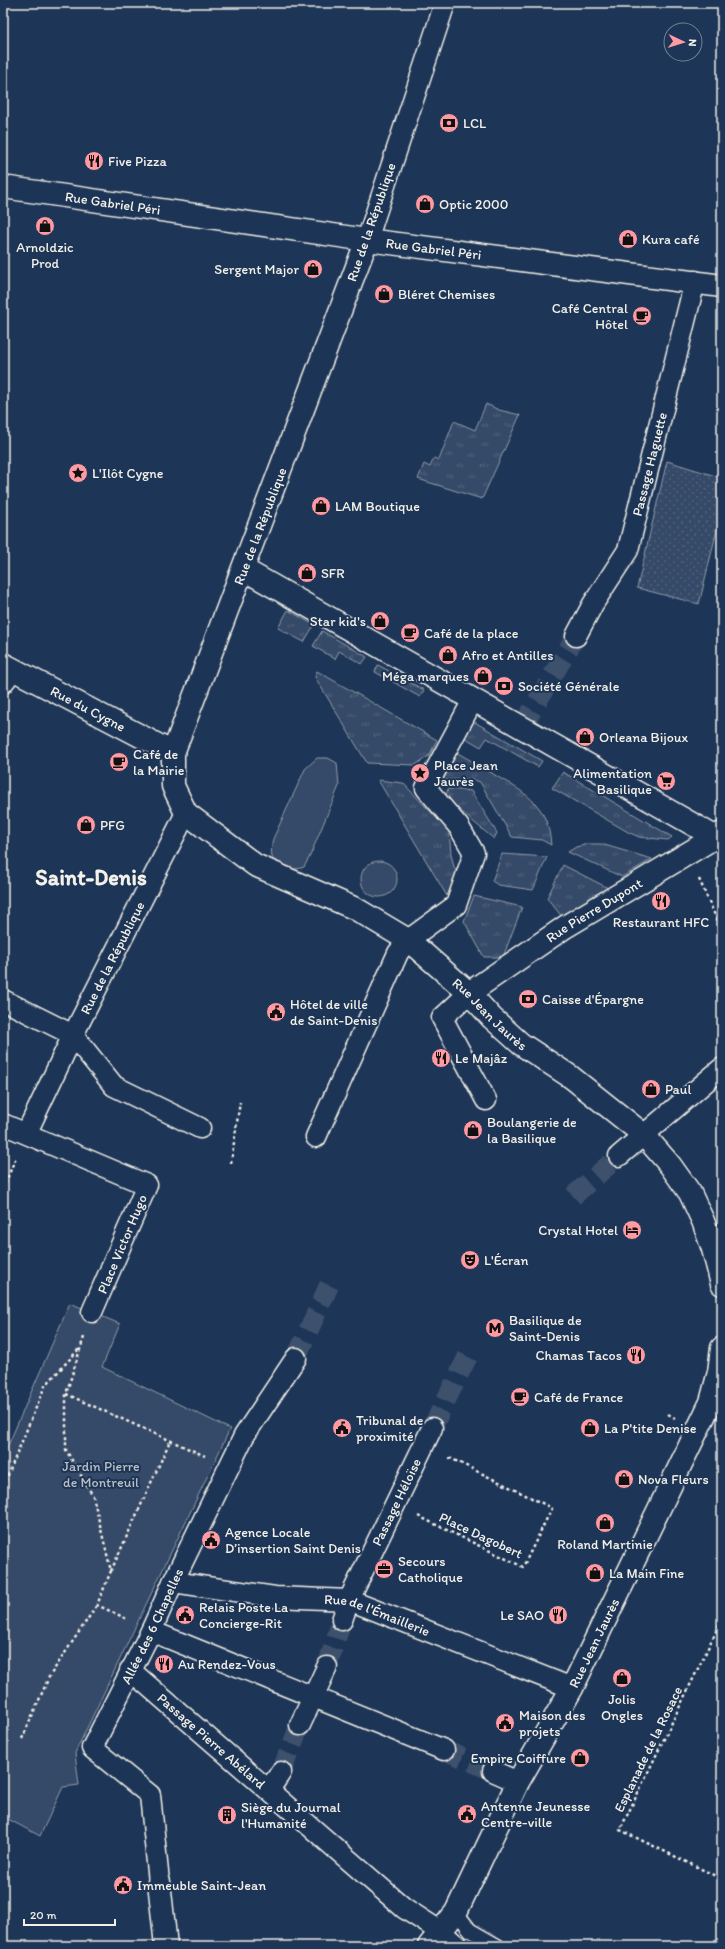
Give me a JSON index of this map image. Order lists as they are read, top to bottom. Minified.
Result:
{"streets":{"street":["Rue Gabriel Péri","Rue de la République","Passage Haguette","Rue du Cygne","Rue Pierre Dupont","Rue Jean Jaurès","Place Victor Hugo","Passage Héloïse","Rue de l'Émaillerie","Allée des 6 Chapelles","Passage Pierre Abélard"],"path":["Place Dagobert","Esplanade de la Rosace"]},"crossings":[["Rue Gabriel Péri","Rue de la République"],["Rue Gabriel Péri","Passage Haguette"],["Rue de la République","Rue du Cygne"],["Rue de la République","Rue Jean Jaurès"],["Rue Pierre Dupont","Rue Jean Jaurès"],["Rue Jean Jaurès","Rue de l'Émaillerie"],["Rue Jean Jaurès","Passage Pierre Abélard"],["Passage Héloïse","Place Dagobert"],["Passage Héloïse","Rue de l'Émaillerie"],["Rue de l'Émaillerie","Allée des 6 Chapelles"],["Allée des 6 Chapelles","Passage Pierre Abélard"]],"districts":["Saint-Denis"],"parks":["Jardin Pierre de Montreuil"],"places":{"bank":["LCL","Société Générale","Caisse d'Épargne"],"restaurant":["Five Pizza","Restaurant HFC","Le Majâz","Chamas Tacos","Le SAO","Au Rendez-Vous"],"shop":["Optic 2000","Arnoldzic Prod","Kura café","Sergent Major","Bléret Chemises","LAM Boutique","SFR","Star kid's","Afro et Antilles","Méga marques","Orleana Bijoux","PFG","Paul","Boulangerie de la Basilique","La P'tite Denise","Nova Fleurs","Roland Martinie","La Main Fine","Jolis Ongles","Empire Coiffure"],"cafe":["Café Central Hôtel","Café de la place","Café de la Mairie","Café de France"],"place":["L'Ilôt Cygne","Place Jean Jaurès"],"supermarket":["Alimentation Basilique"],"public building":["Hôtel de ville de Saint-Denis","Tribunal de proximité","Agence Locale D’insertion Saint Denis","Relais Poste La Concierge-Rit","Maison des projets","Antenne Jeunesse Centre-ville","Immeuble Saint-Jean"],"hotel":["Crystal Hotel"],"theatre":["L'Écran"],"metro station":["Basilique de Saint-Denis"],"office":["Secours Catholique"],"building":["Siège du Journal l'Humanité"]},"scale_bar":"20 m","north":"right"}
